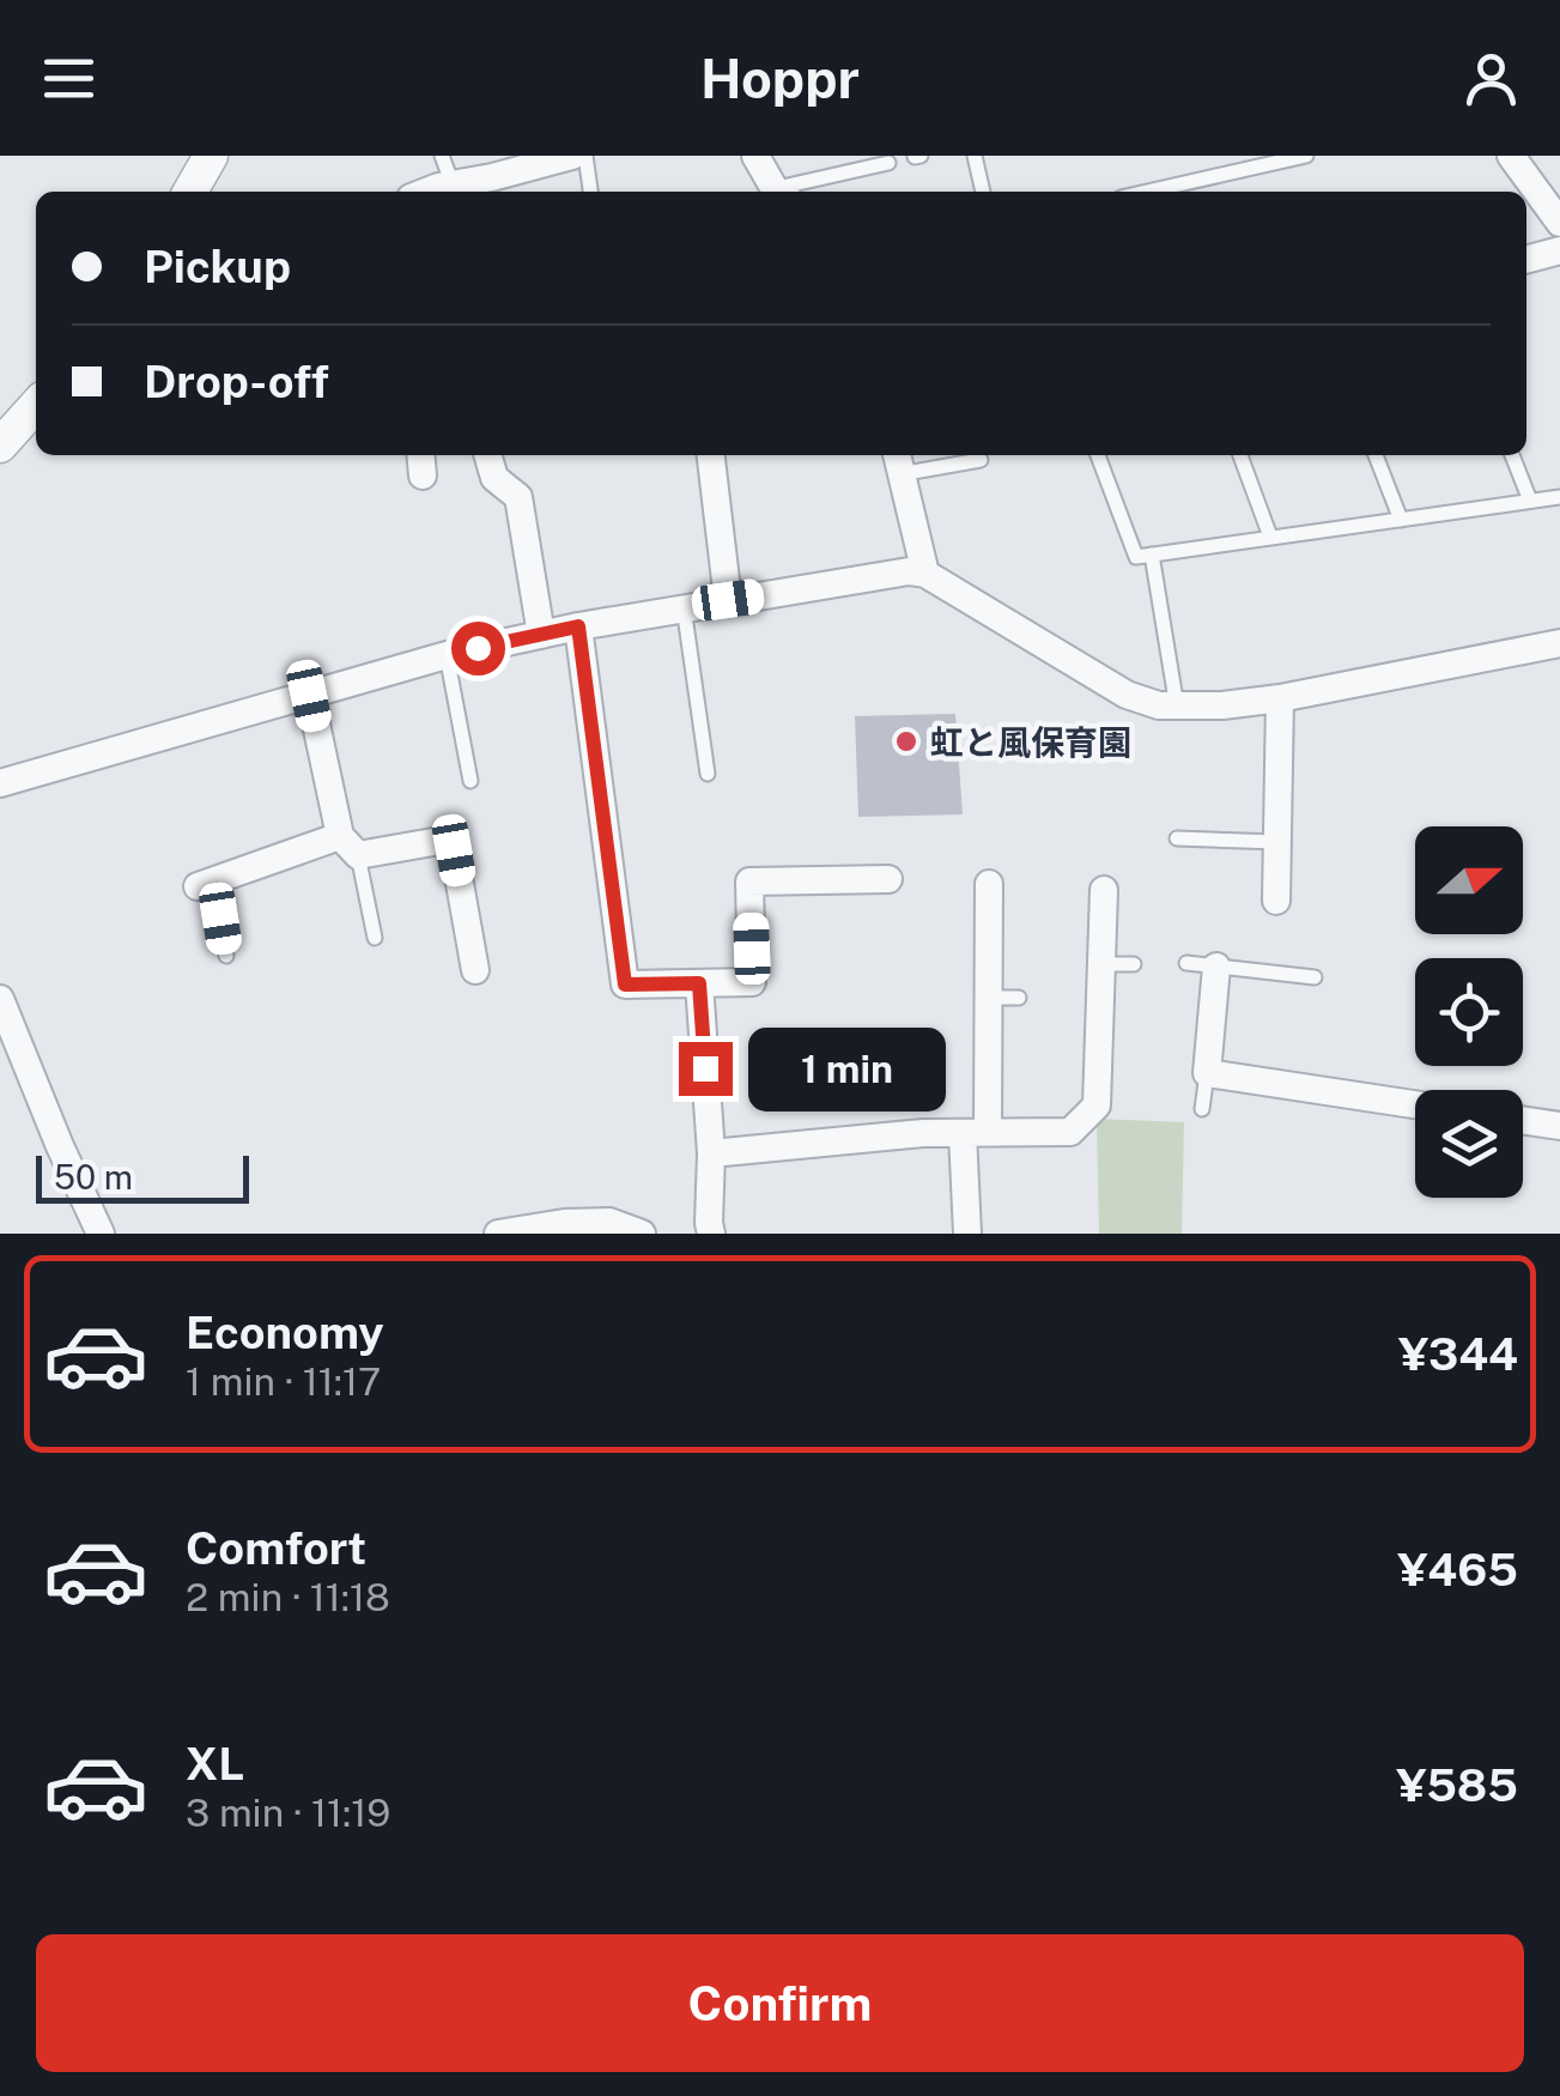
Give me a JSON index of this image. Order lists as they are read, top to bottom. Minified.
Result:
{"places":["虹と風保育園"],"scale_bar":"50 m","north":"right","page":{"header":"Hoppr","banner":["Pickup","Drop-off"],"bubble":"1 min","scale":"50 m","list":[{"name":"Economy","note":"1 min · 11:17","value":"¥344"},{"name":"Comfort","note":"2 min · 11:18","value":"¥465"},{"name":"XL","note":"3 min · 11:19","value":"¥585"}],"buttons":"Confirm"}}
